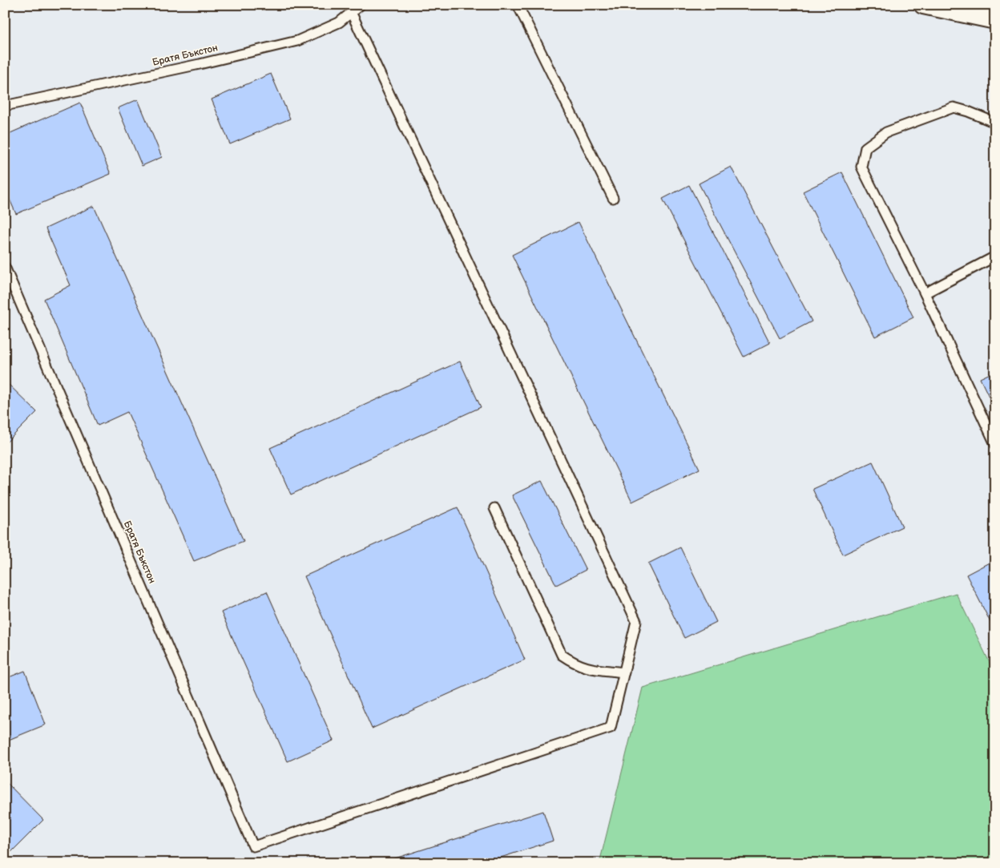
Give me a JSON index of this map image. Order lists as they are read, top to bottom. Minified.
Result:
{"streets":{"lane":["Братя Бъкстон"]}}
